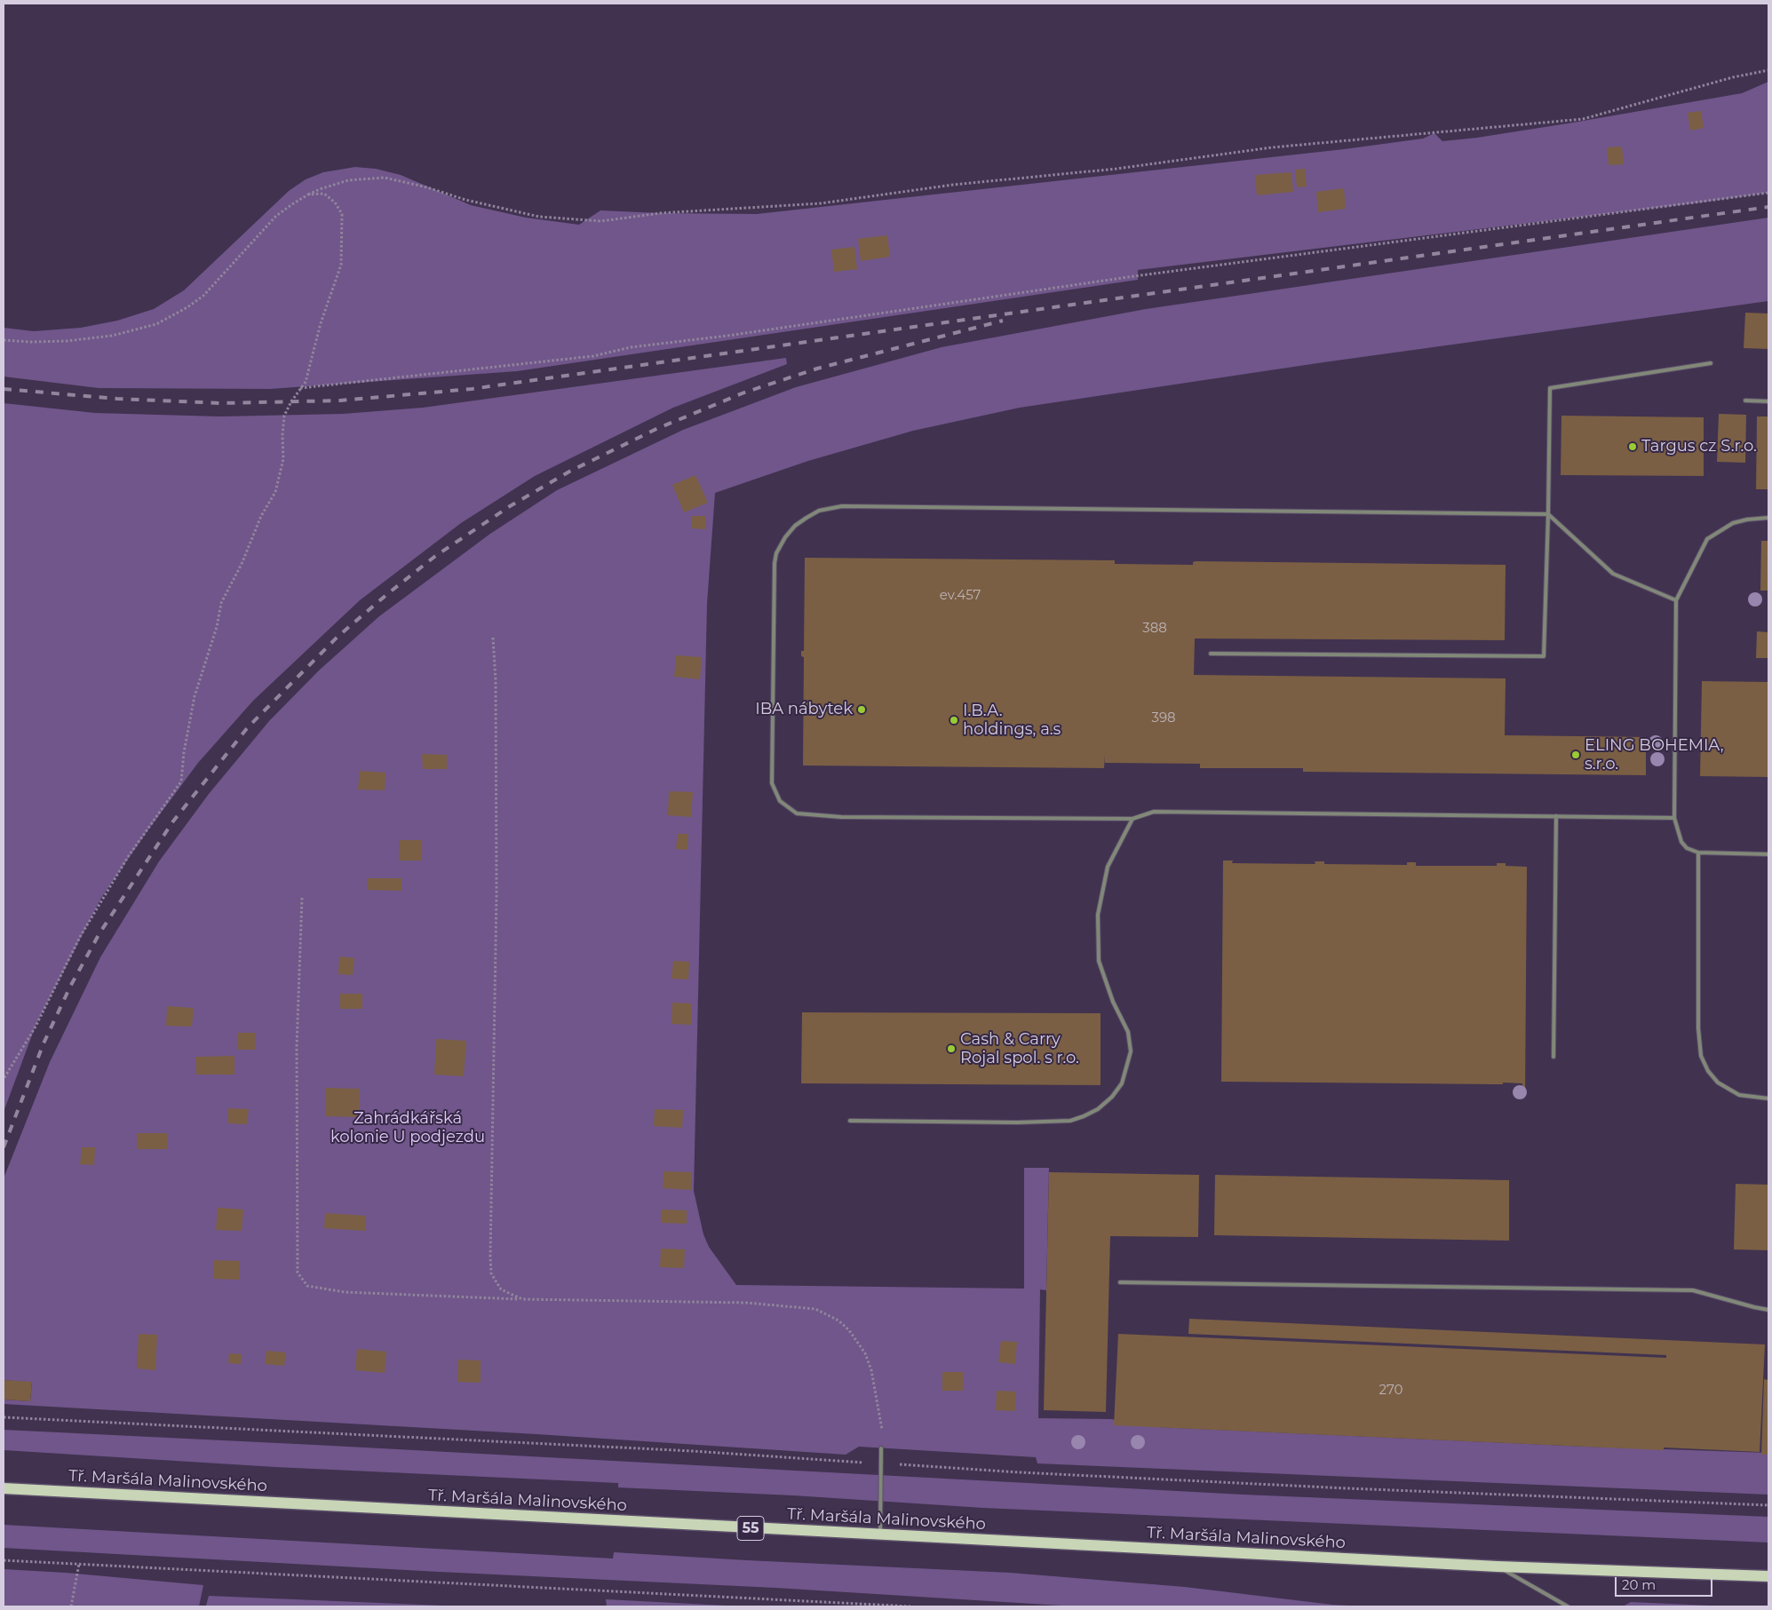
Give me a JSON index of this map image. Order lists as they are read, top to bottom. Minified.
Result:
{"streets":{"main road":["Tř. Maršála Malinovského","55"]},"parks":["Zahrádkářská kolonie U podjezdu"],"places":["Targus cz S.r.o.","IBA nábytek","I.B.A. holdings, a.s","ELING BOHEMIA, s.r.o.","Cash & Carry Rojal spol. s r.o."],"house_numbers":["ev.457","388","398","270"],"scale_bar":"20 m"}
